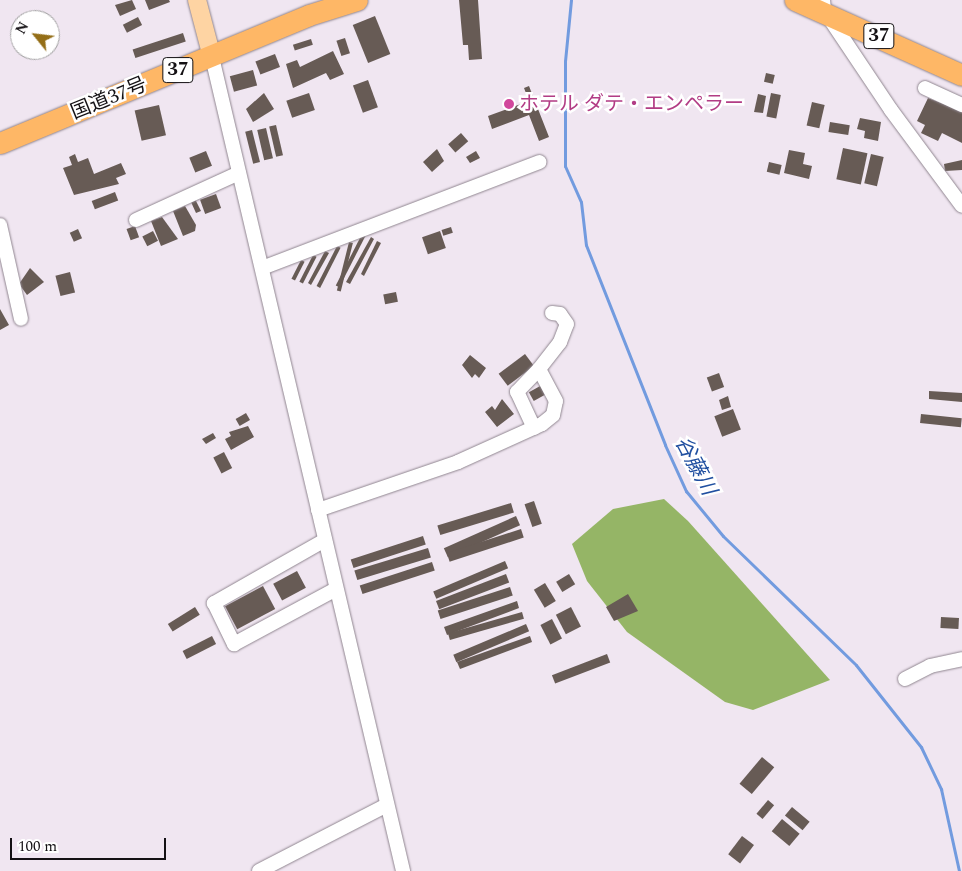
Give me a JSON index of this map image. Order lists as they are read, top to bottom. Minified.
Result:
{"streets":{"highway":["37","国道37号"]},"water":["谷藤川"],"places":["ホテル ダテ・エンペラー"],"scale_bar":"100 m","north":"top left"}
